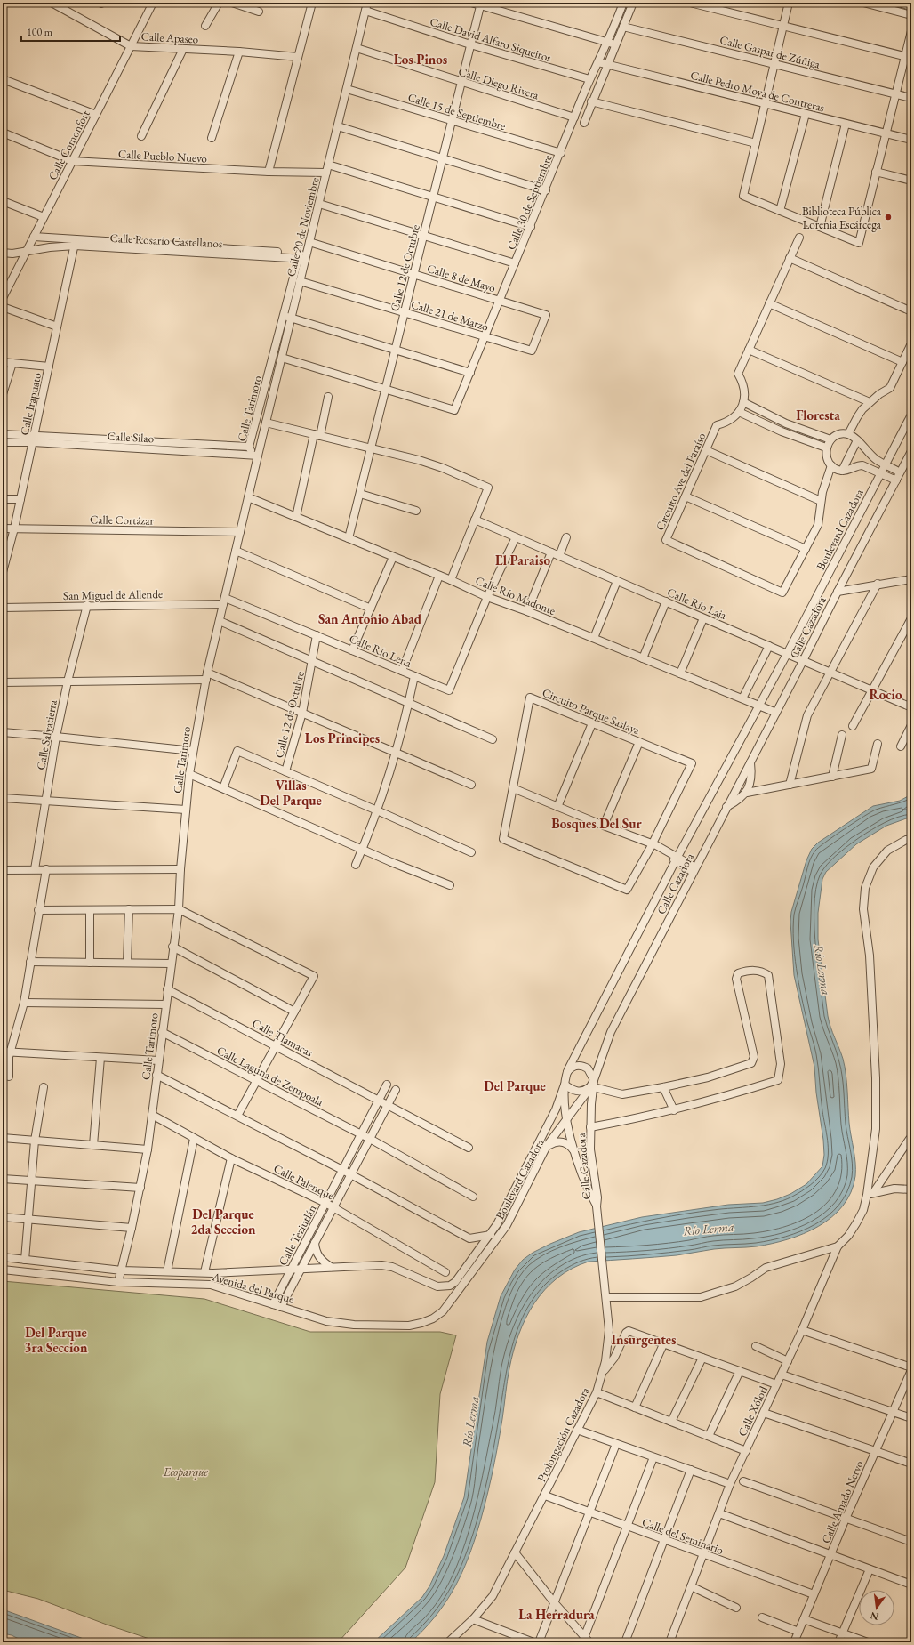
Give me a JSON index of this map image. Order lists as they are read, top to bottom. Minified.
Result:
{"streets":{"street":["Calle Apaseo","Calle David Alfaro Siqueiros","Calle Gaspar de Zúñiga","Calle Diego Rivera","Calle Pedro Moya de Contreras","Calle 15 de Septiembre","Calle Comonfort","Calle Pueblo Nuevo","Calle 30 de Septiembre","Calle 20 de Noviembre","Calle Rosario Castellanos","Calle 12 de Octubre","Calle 8 de Mayo","Calle 21 de Marzo","Calle Irapuato","Calle Tarimoro","Calle Silao","Circuito Ave del Paraíso","Calle Cortázar","Boulevard Cazadora","San Miguel de Allende","Calle Río Madonte","Calle Río Laja","Calle Cazadora","Calle Río Lena","Circuito Parque Saslaya","Calle Salvatierra","Calle Tlamacas","Calle Laguna de Zempoala","Calle Palenque","Calle Teziutlán","Avenida del Parque","Calle Xólotl","Prolongación Cazadora","Calle Amado Nervo","Calle del Seminario"]},"crossings":[["Calle Apaseo","Calle Comonfort"],["Calle David Alfaro Siqueiros","Calle 30 de Septiembre"],["Calle David Alfaro Siqueiros","Calle 20 de Noviembre"],["Calle David Alfaro Siqueiros","Calle 12 de Octubre"],["Calle Diego Rivera","Calle 30 de Septiembre"],["Calle Diego Rivera","Calle 20 de Noviembre"],["Calle Diego Rivera","Calle 12 de Octubre"],["Calle Pedro Moya de Contreras","Calle 30 de Septiembre"],["Calle 15 de Septiembre","Calle 30 de Septiembre"],["Calle 15 de Septiembre","Calle 20 de Noviembre"],["Calle 15 de Septiembre","Calle 12 de Octubre"],["Calle Comonfort","Calle Pueblo Nuevo"],["Calle Comonfort","Calle Rosario Castellanos"],["Calle Pueblo Nuevo","Calle 20 de Noviembre"],["Calle 30 de Septiembre","Calle 12 de Octubre"],["Calle 30 de Septiembre","Calle 8 de Mayo"],["Calle 30 de Septiembre","Calle 21 de Marzo"],["Calle 20 de Noviembre","Calle Rosario Castellanos"],["Calle 20 de Noviembre","Calle 8 de Mayo"],["Calle 20 de Noviembre","Calle 21 de Marzo"],["Calle 20 de Noviembre","Calle Tarimoro"],["Calle 20 de Noviembre","Calle Silao"],["Calle Rosario Castellanos","Calle Irapuato"],["Calle Rosario Castellanos","Calle Tarimoro"],["Calle 12 de Octubre","Calle 8 de Mayo"],["Calle 12 de Octubre","Calle 21 de Marzo"],["Calle 12 de Octubre","Calle Río Madonte"],["Calle 12 de Octubre","Calle Río Lena"],["Calle 8 de Mayo","Calle 21 de Marzo"],["Calle Irapuato","Calle Silao"],["Calle Irapuato","Calle Cortázar"],["Calle Tarimoro","Calle Silao"],["Calle Tarimoro","Calle Cortázar"],["Calle Tarimoro","San Miguel de Allende"],["Calle Tarimoro","Calle Río Madonte"],["Calle Tarimoro","Calle Río Lena"],["Calle Tarimoro","Calle Tlamacas"],["Calle Tarimoro","Calle Laguna de Zempoala"],["Calle Tarimoro","Calle Palenque"],["Calle Tarimoro","Avenida del Parque"],["Boulevard Cazadora","Calle Río Laja"],["Boulevard Cazadora","Calle Cazadora"],["Boulevard Cazadora","Avenida del Parque"],["San Miguel de Allende","Calle Río Lena"],["San Miguel de Allende","Calle Salvatierra"],["Calle Río Madonte","Calle Cazadora"],["Calle Río Madonte","Calle Río Lena"],["Calle Río Laja","Calle Cazadora"],["Calle Cazadora","Prolongación Cazadora"],["Calle Tlamacas","Calle Teziutlán"],["Calle Laguna de Zempoala","Calle Teziutlán"],["Calle Palenque","Calle Teziutlán"],["Calle Teziutlán","Avenida del Parque"],["Calle Xólotl","Calle del Seminario"],["Prolongación Cazadora","Calle del Seminario"],["Calle Amado Nervo","Calle del Seminario"]],"districts":["Los Pinos","Floresta","El Paraiso","San Antonio Abad","Rocio","Los Principes","Villas Del Parque","Bosques Del Sur","Del Parque","Del Parque 2da Seccion","Del Parque 3ra Seccion","Insurgentes","La Herradura"],"water":["Río Lerma"],"parks":["Ecoparque"],"places":["Biblioteca Pública Lorenia Escárcega"],"scale_bar":"100 m","north":"bottom"}
